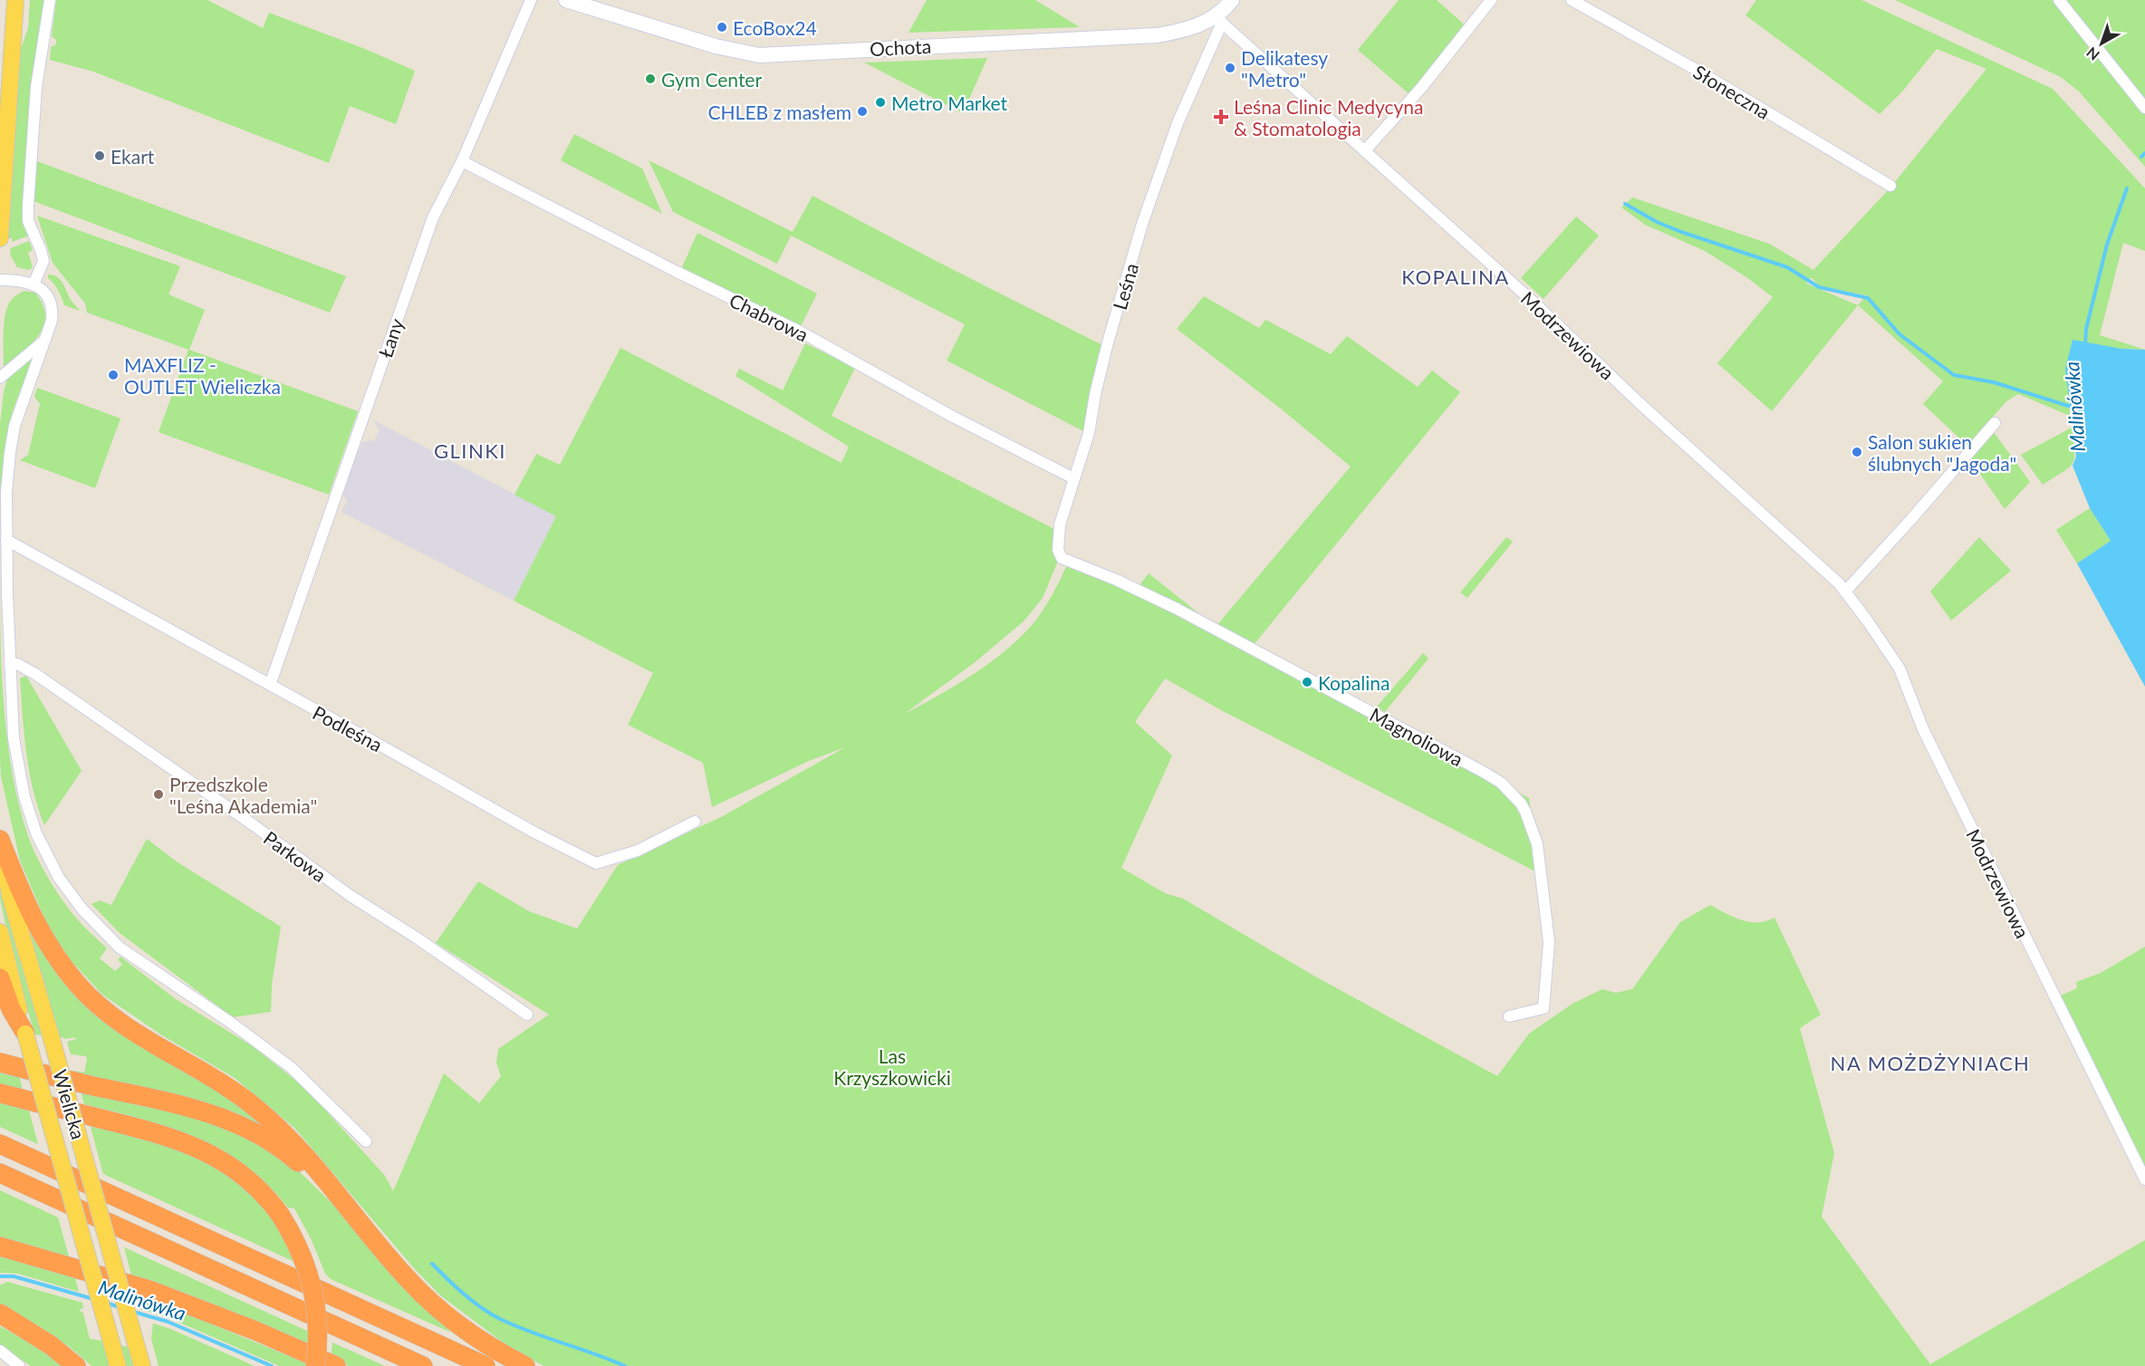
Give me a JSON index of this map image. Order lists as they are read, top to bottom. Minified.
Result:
{"streets":{"main road":["Wielicka"],"street":["Ochota","Słoneczna","Leśna","Chabrowa","Modrzewiowa","Łany","Podleśna","Magnoliowa","Parkowa"]},"crossings":[["Ochota","Leśna"],["Ochota","Modrzewiowa"],["Leśna","Chabrowa"],["Leśna","Modrzewiowa"],["Leśna","Magnoliowa"],["Chabrowa","Łany"],["Łany","Podleśna"]],"districts":["KOPALINA","GLINKI","NA MOŻDŻYNIACH"],"water":["Malinówka"],"parks":["Las Krzyszkowicki"],"places":{"other":["EcoBox24","Delikatesy \"Metro\"","Gym Center","Metro Market","CHLEB z masłem","Ekart","MAXFLIZ - OUTLET Wieliczka","Salon sukien ślubnych \"Jagoda\"","Kopalina","Przedszkole \"Leśna Akademia\""],"health":["Leśna Clinic Medycyna & Stomatologia"]},"north":"bottom left"}
